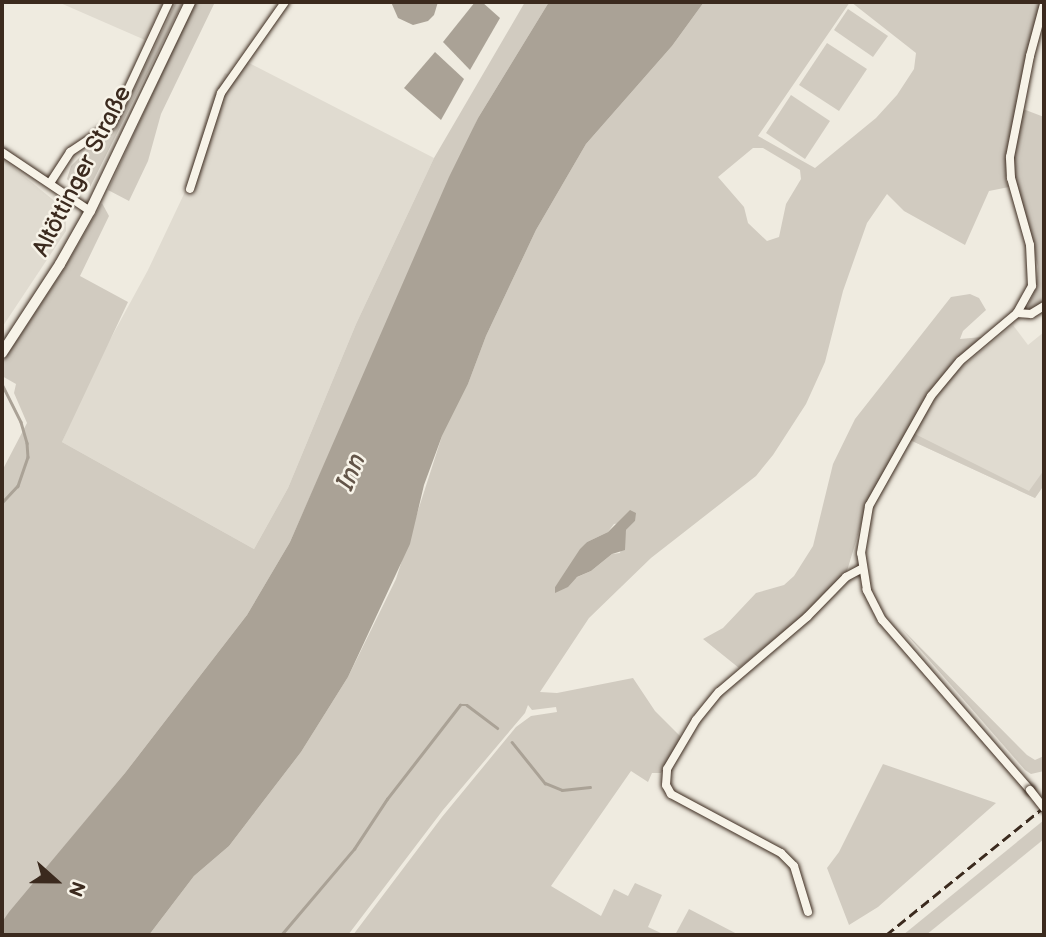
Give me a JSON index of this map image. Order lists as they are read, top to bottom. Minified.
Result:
{"streets":{"main road":["Altöttinger Straße"]},"water":["Inn"],"north":"right"}
